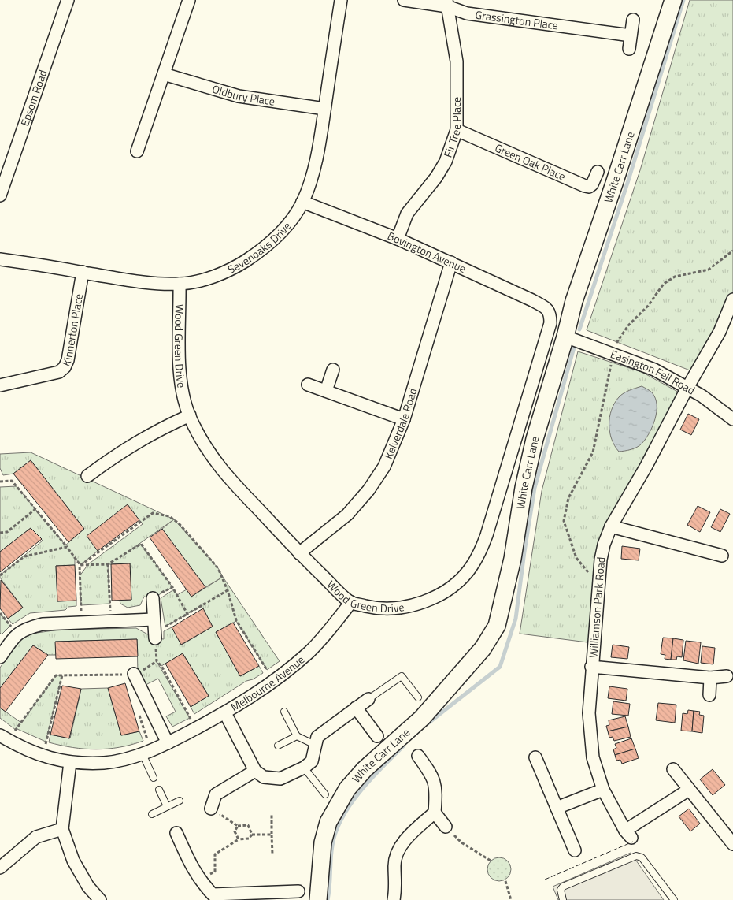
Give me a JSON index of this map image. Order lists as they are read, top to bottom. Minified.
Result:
{"streets":{"street":["Grassington Place","Oldbury Place","Epsom Road","Fir Tree Place","Green Oak Place","White Carr Lane","Sevenoaks Drive","Bovington Avenue","Kinnerton Place","Wood Green Drive","Easington Fell Road","Kelverdale Road","Williamson Park Road","Melbourne Avenue"]},"crossings":[["Grassington Place","Fir Tree Place"],["Oldbury Place","Sevenoaks Drive"],["Fir Tree Place","Green Oak Place"],["Fir Tree Place","Bovington Avenue"],["White Carr Lane","Easington Fell Road"],["Sevenoaks Drive","Bovington Avenue"],["Sevenoaks Drive","Kinnerton Place"],["Sevenoaks Drive","Wood Green Drive"],["Bovington Avenue","Wood Green Drive"],["Bovington Avenue","Kelverdale Road"],["Wood Green Drive","Kelverdale Road"],["Wood Green Drive","Melbourne Avenue"],["Easington Fell Road","Williamson Park Road"]]}
